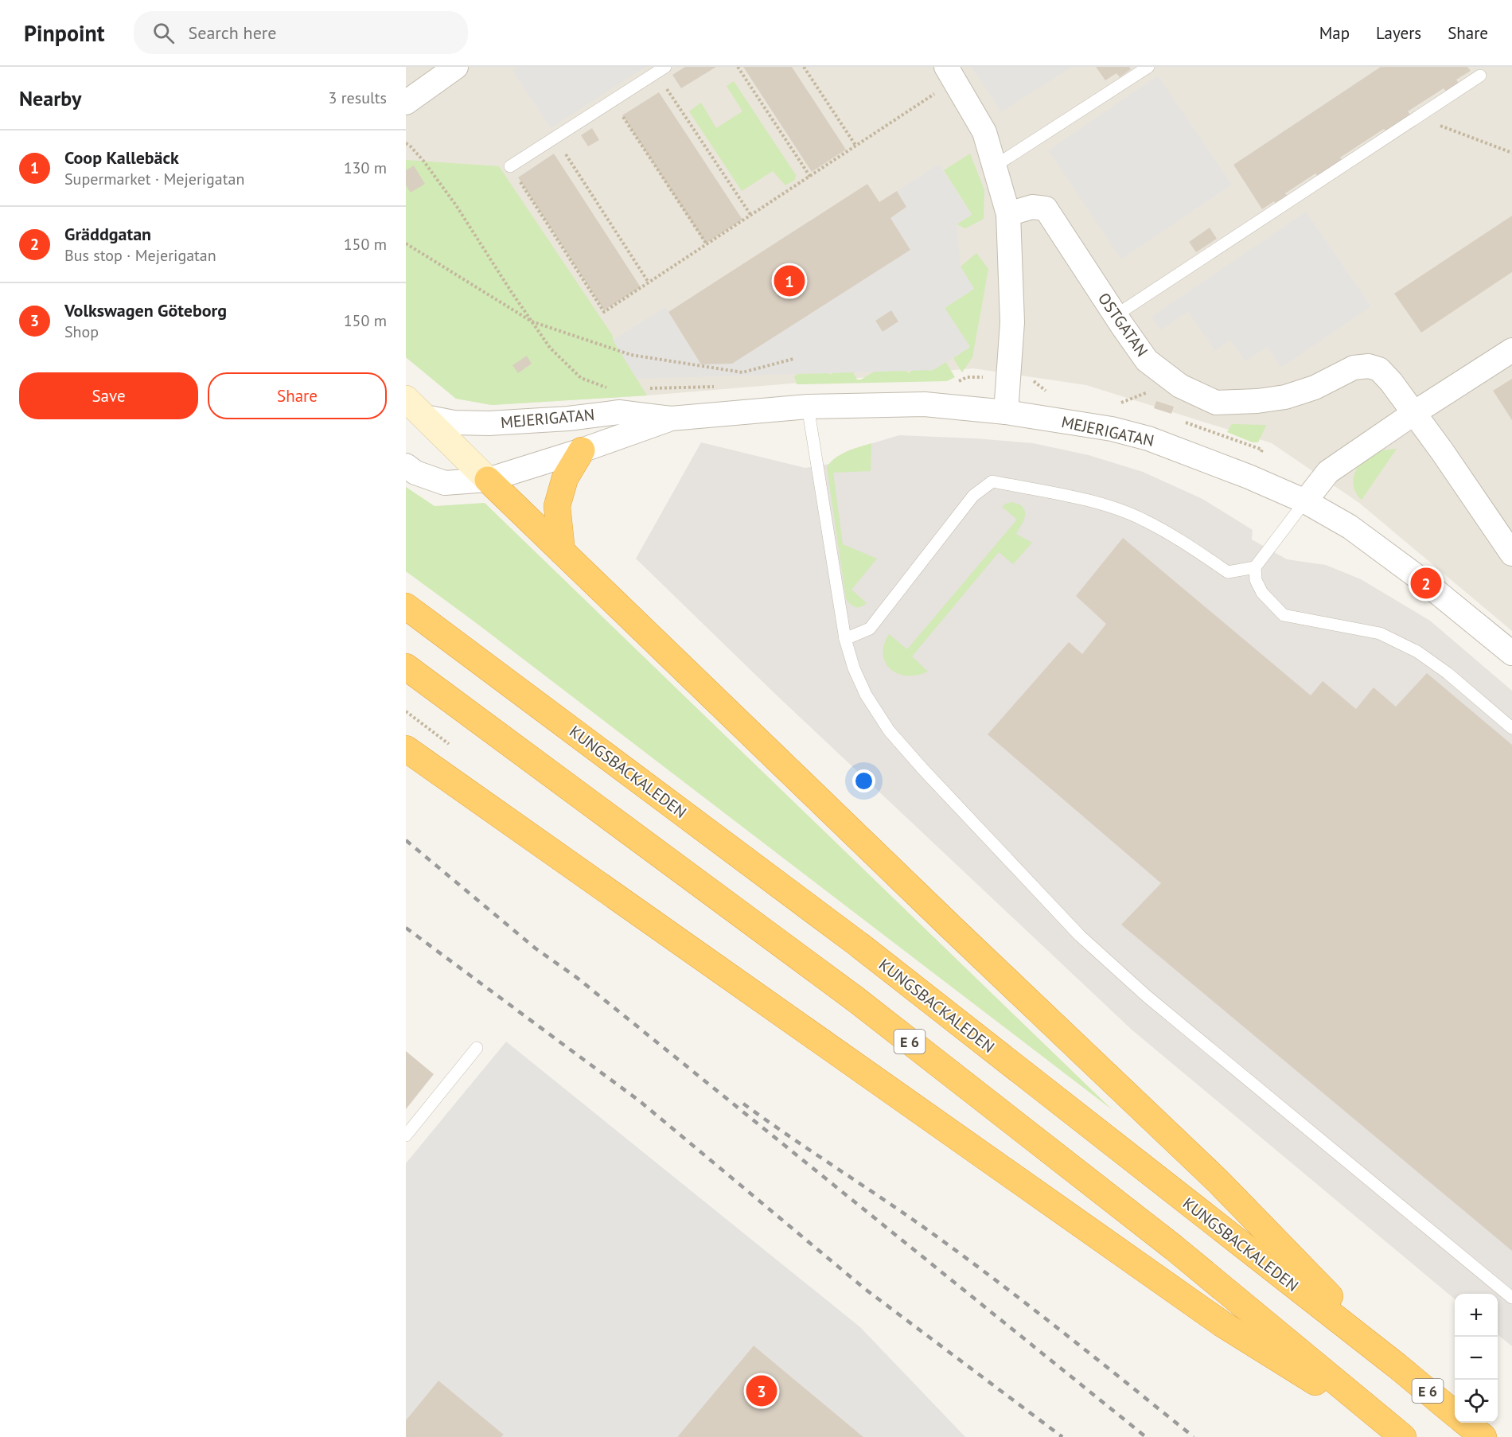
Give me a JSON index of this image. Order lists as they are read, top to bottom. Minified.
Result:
{"streets":{"highway":["KUNGSBACKALEDEN","E 6"],"street":["OSTGATAN","MEJERIGATAN"]},"page":{"header":"Pinpoint","search":"Search here","nav":["Map","Layers","Share"],"heading":["Nearby","3 results"],"list":[{"mark":"1","name":"Coop Kallebäck","note":"Supermarket · Mejerigatan","value":"130 m"},{"mark":"2","name":"Gräddgatan","note":"Bus stop · Mejerigatan","value":"150 m"},{"mark":"3","name":"Volkswagen Göteborg","note":"Shop","value":"150 m"}],"pins":["1","2","3"],"buttons":["Save","Share"],"map_buttons":["+","−"]}}
